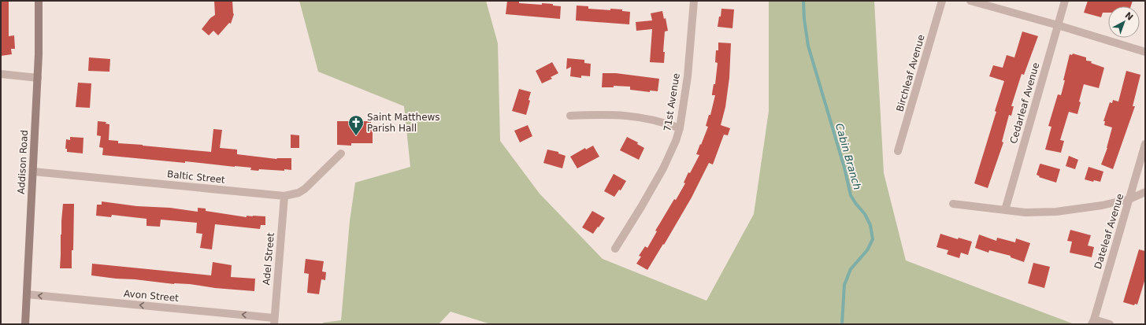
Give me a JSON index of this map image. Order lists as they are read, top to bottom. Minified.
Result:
{"streets":{"main road":["Addison Road"],"street":["Birchleaf Avenue","71st Avenue","Cedarleaf Avenue","Baltic Street","Dateleaf Avenue","Adel Street","Avon Street"]},"crossings":[["Addison Road","Baltic Street"],["Addison Road","Avon Street"],["Baltic Street","Adel Street"],["Adel Street","Avon Street"]],"one_way":["Avon Street"],"water":["Cabin Branch"],"places":{"church":["Saint Matthews Parish Hall"]},"north":"top right"}
